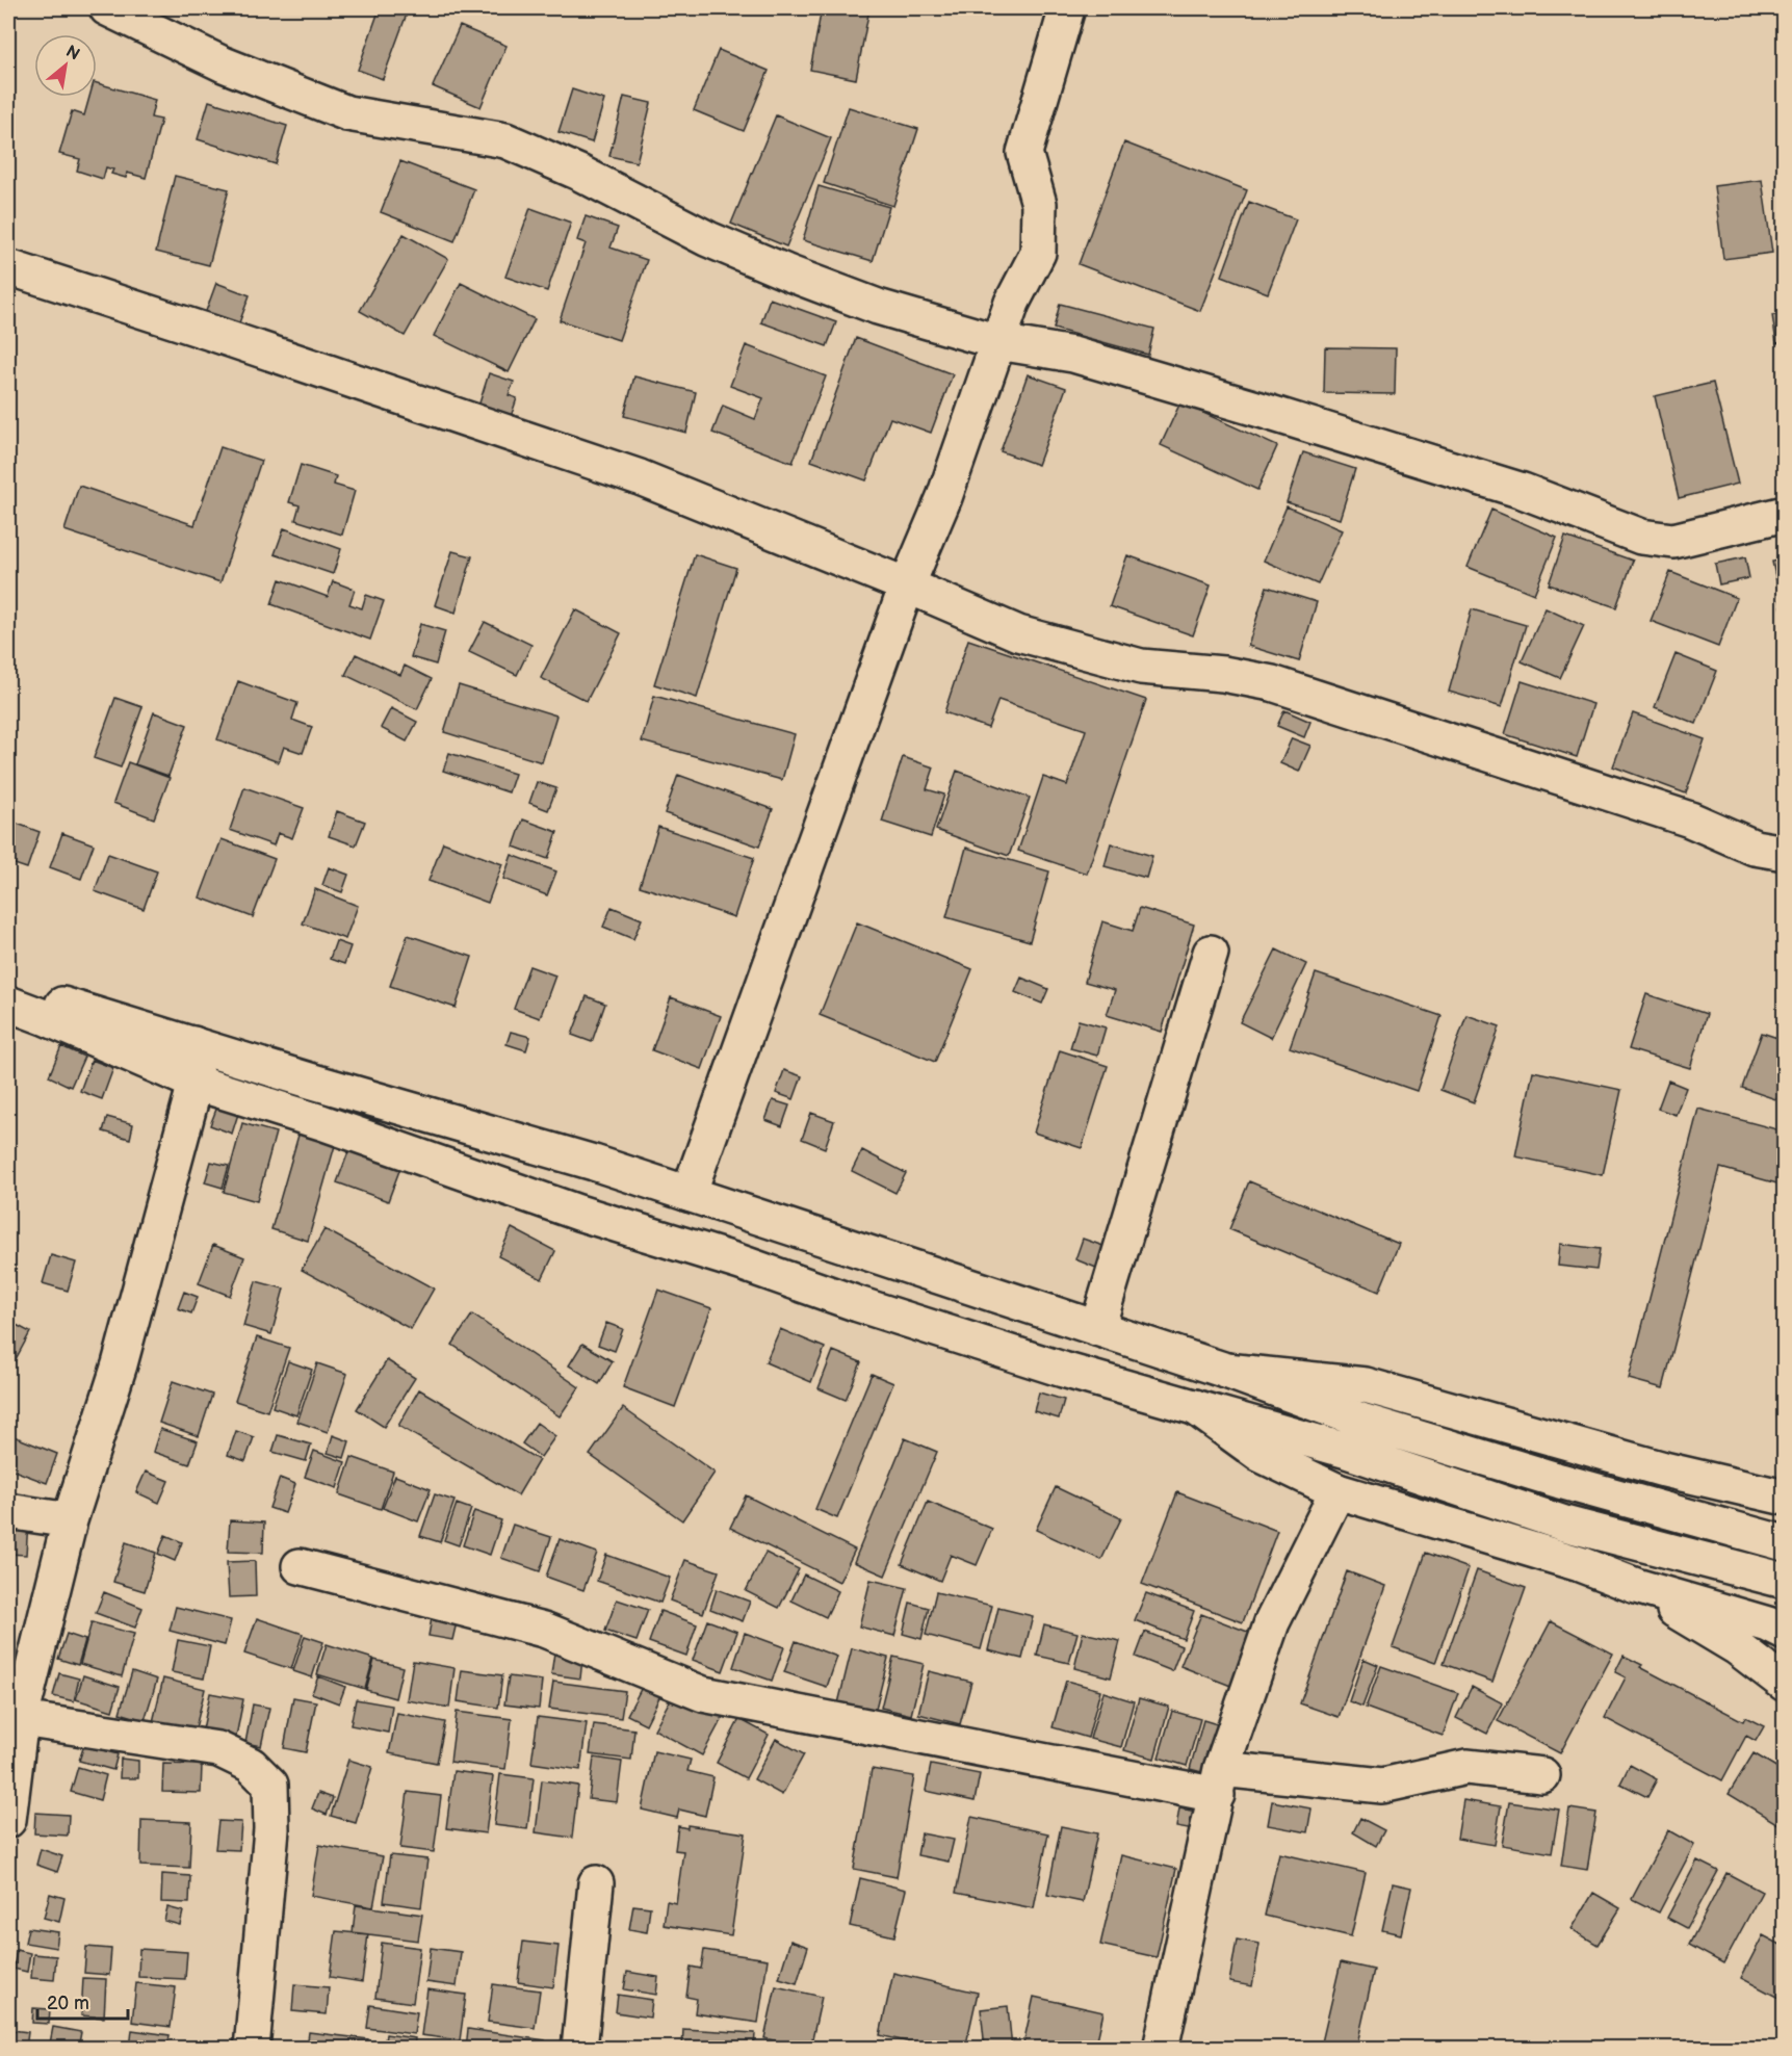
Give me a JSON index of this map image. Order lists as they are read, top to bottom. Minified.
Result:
{"scale_bar":"20 m","north":"top right"}
